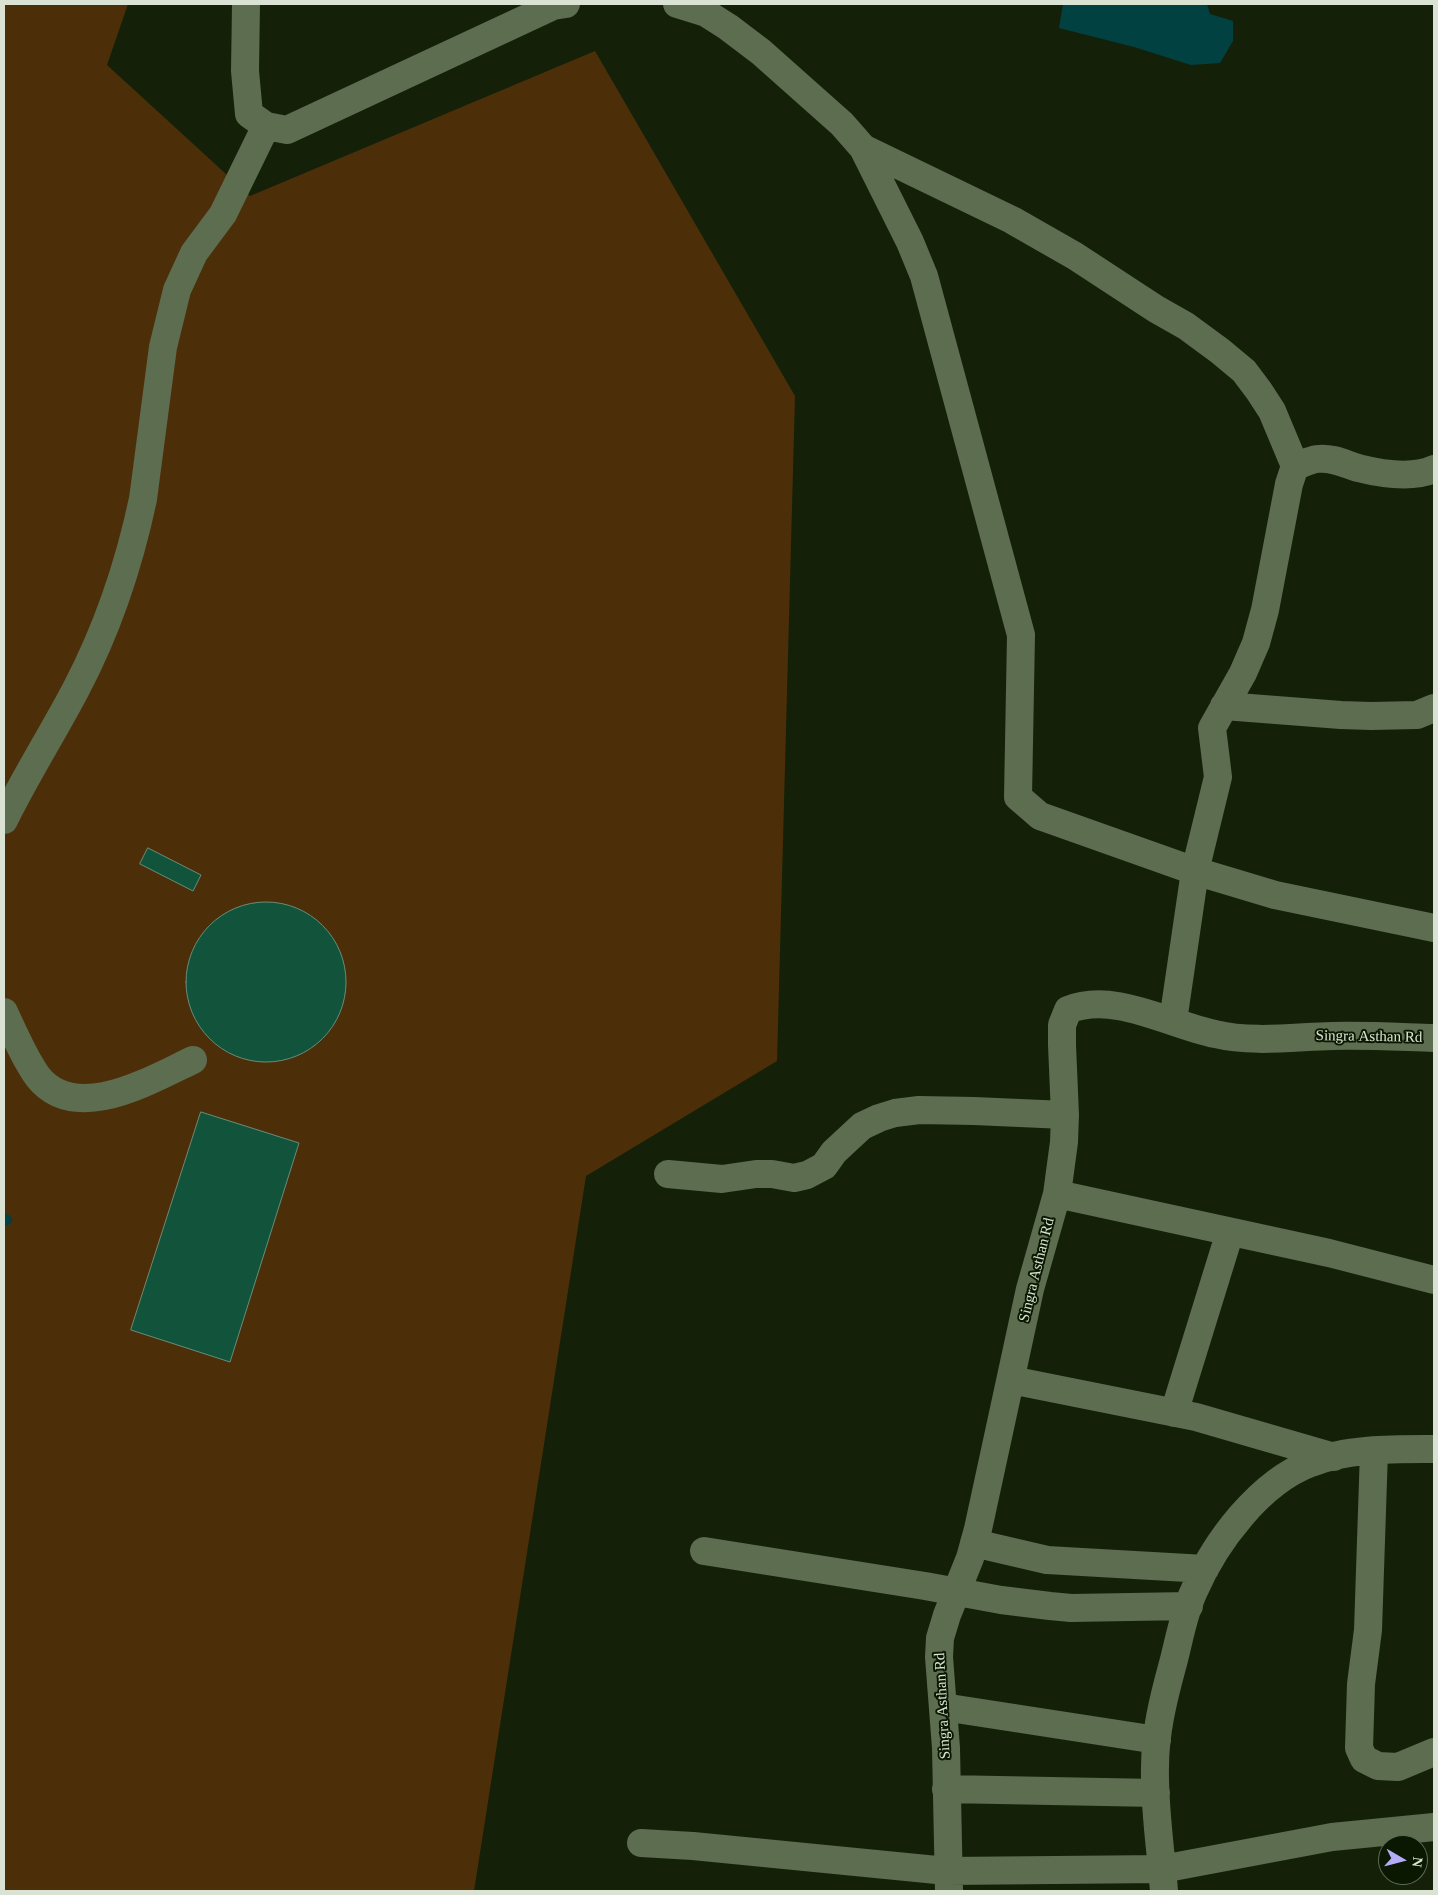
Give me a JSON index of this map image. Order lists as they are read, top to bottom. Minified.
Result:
{"streets":{"street":["Singra Asthan Rd"]},"north":"right"}
